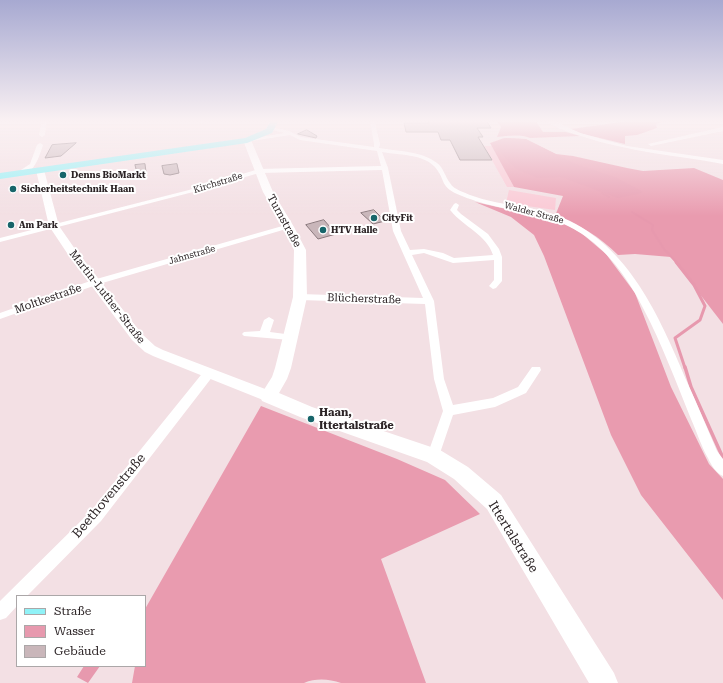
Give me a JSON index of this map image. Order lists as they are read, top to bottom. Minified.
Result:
{"streets":{"main road":["Turnstraße","Ittertalstraße"],"street":["Kirchstraße","Walder Straße","Jahnstraße","Martin-Luther-Straße","Moltkestraße","Blücherstraße","Beethovenstraße"]},"crossings":[["Kirchstraße","Turnstraße"],["Kirchstraße","Martin-Luther-Straße"],["Turnstraße","Jahnstraße"],["Turnstraße","Martin-Luther-Straße"],["Turnstraße","Blücherstraße"],["Turnstraße","Ittertalstraße"],["Jahnstraße","Martin-Luther-Straße"],["Jahnstraße","Moltkestraße"],["Martin-Luther-Straße","Moltkestraße"],["Martin-Luther-Straße","Beethovenstraße"],["Martin-Luther-Straße","Ittertalstraße"]],"places":["Denns BioMarkt","Sicherheitstechnik Haan","CityFit","Am Park","HTV Halle","Haan, Ittertalstraße"],"legend":["Straße","Wasser","Gebäude"]}
